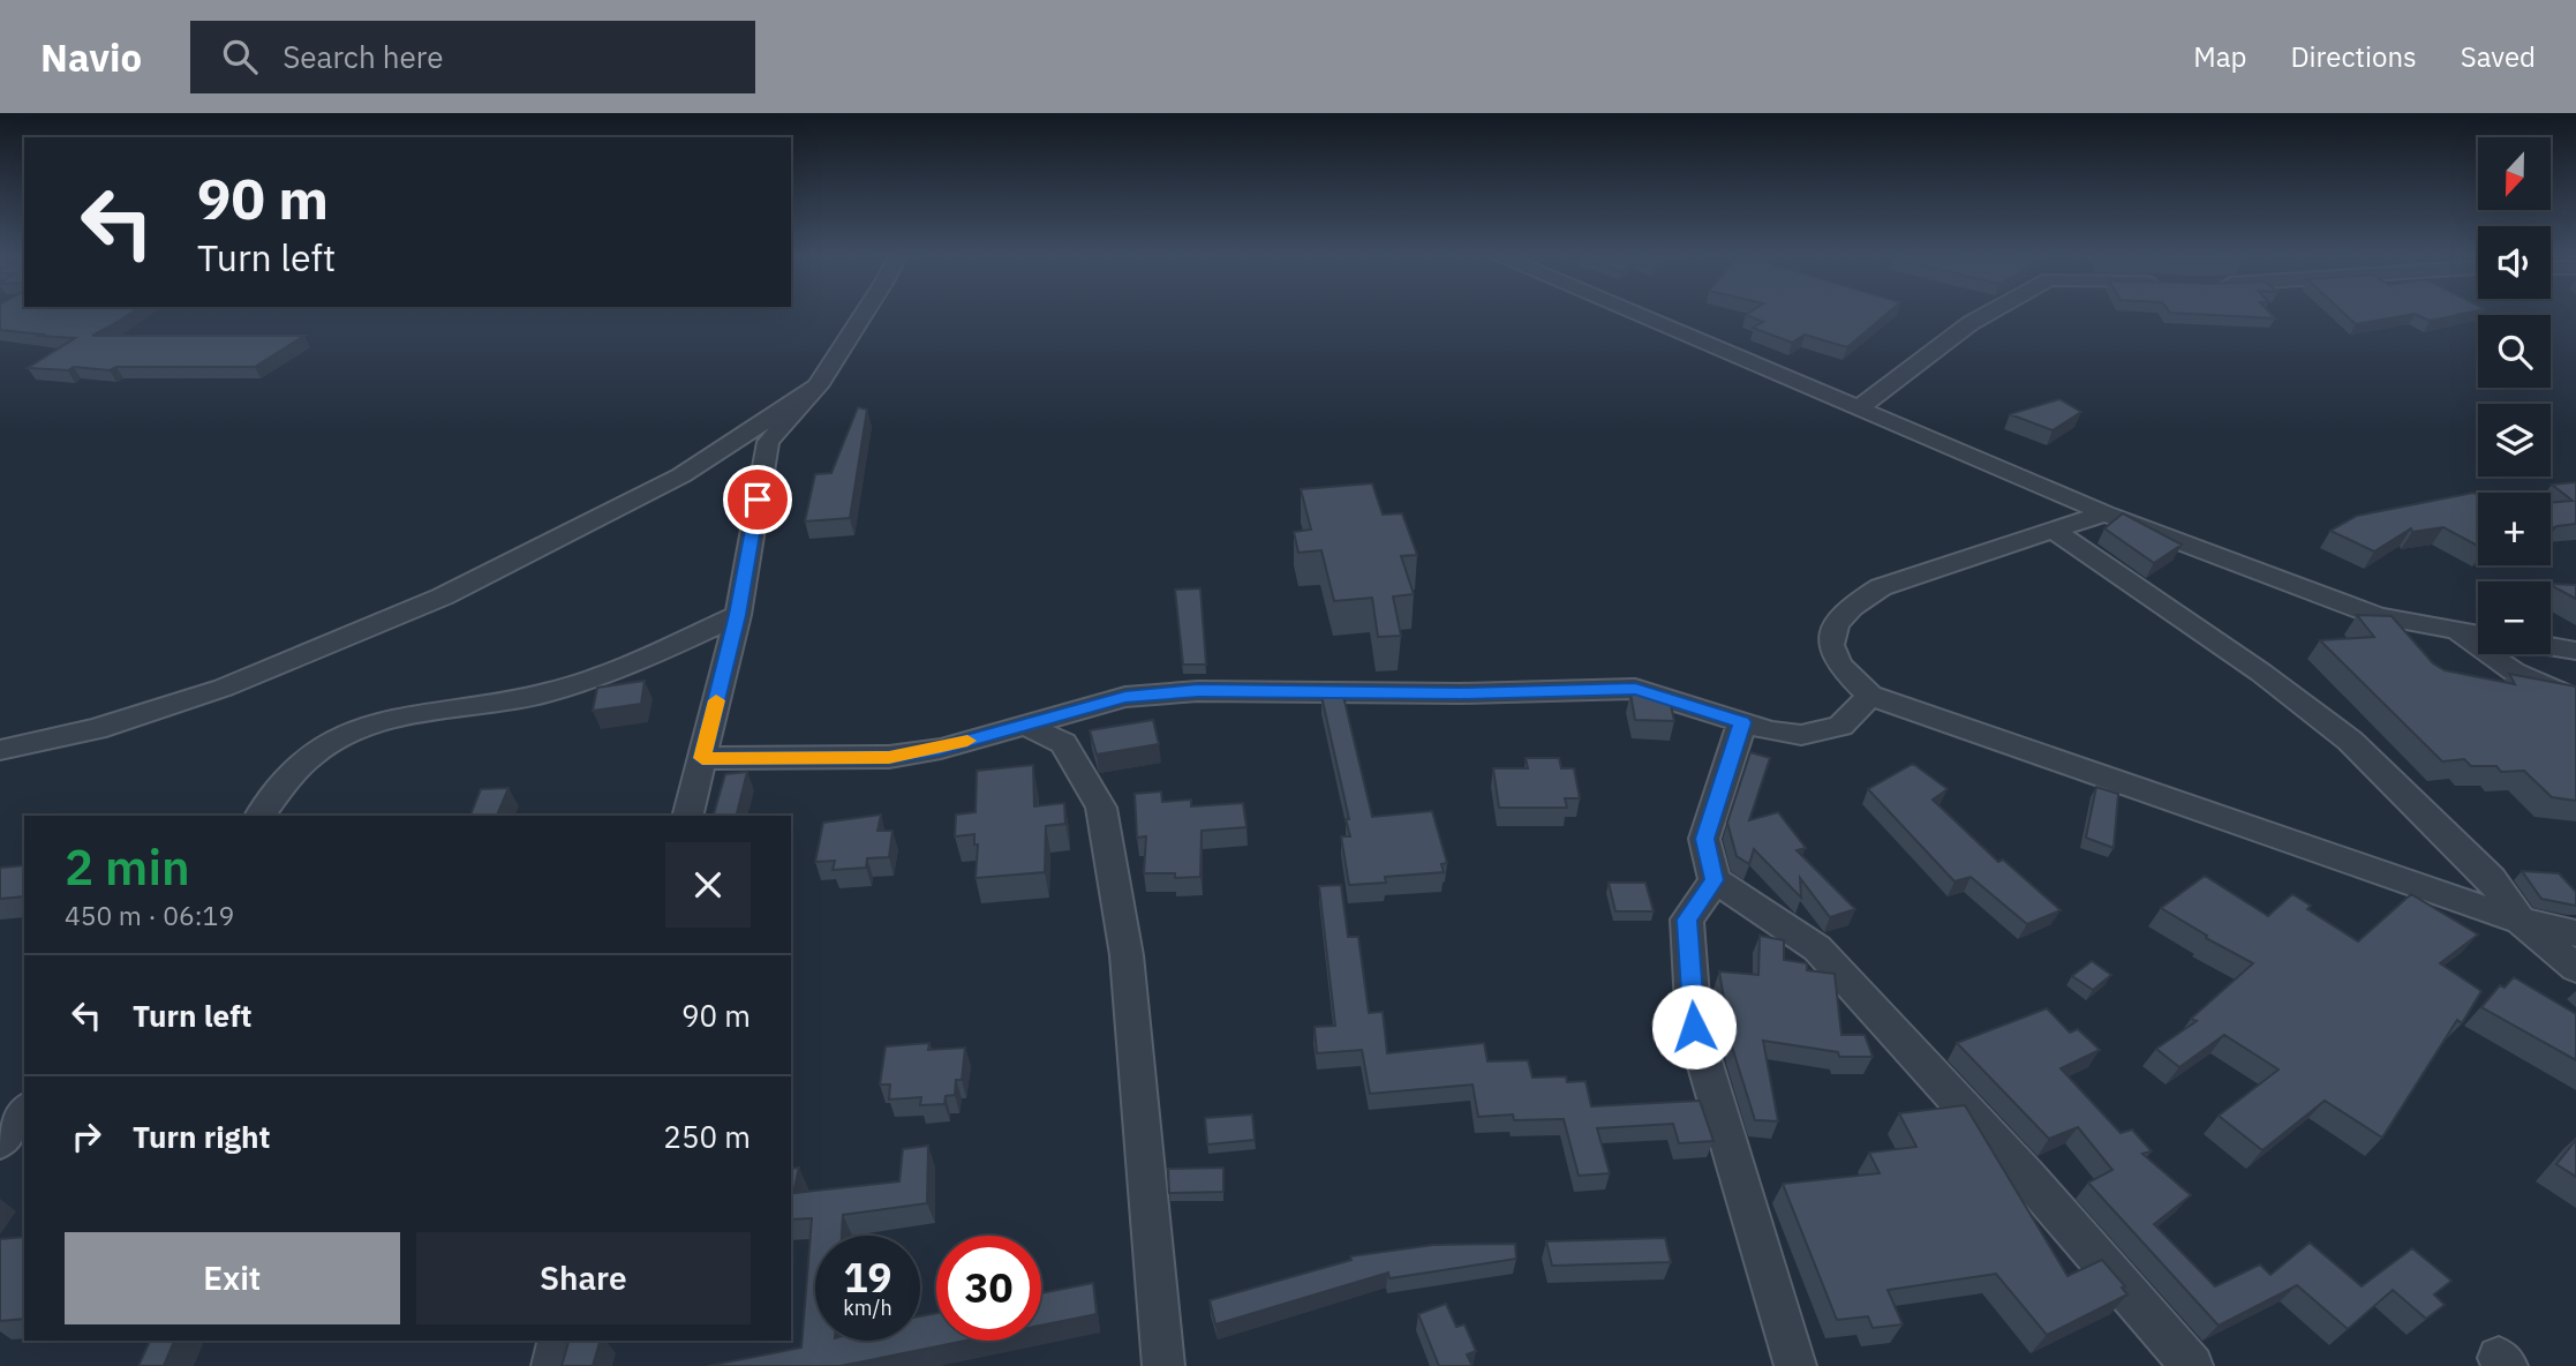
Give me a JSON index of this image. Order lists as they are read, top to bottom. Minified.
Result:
{"north":"bottom","page":{"header":"Navio","search":"Search here","nav":["Map","Directions","Saved"],"map_buttons":["+","−"],"turn":["90 m","Turn left"],"heading":["2 min","450 m · 06:19"],"list":[{"name":"Turn left","value":"90 m"},{"name":"Turn right","value":"250 m"}],"buttons":["Exit","Share"],"speed":"19 km/h","limit":"30"}}
